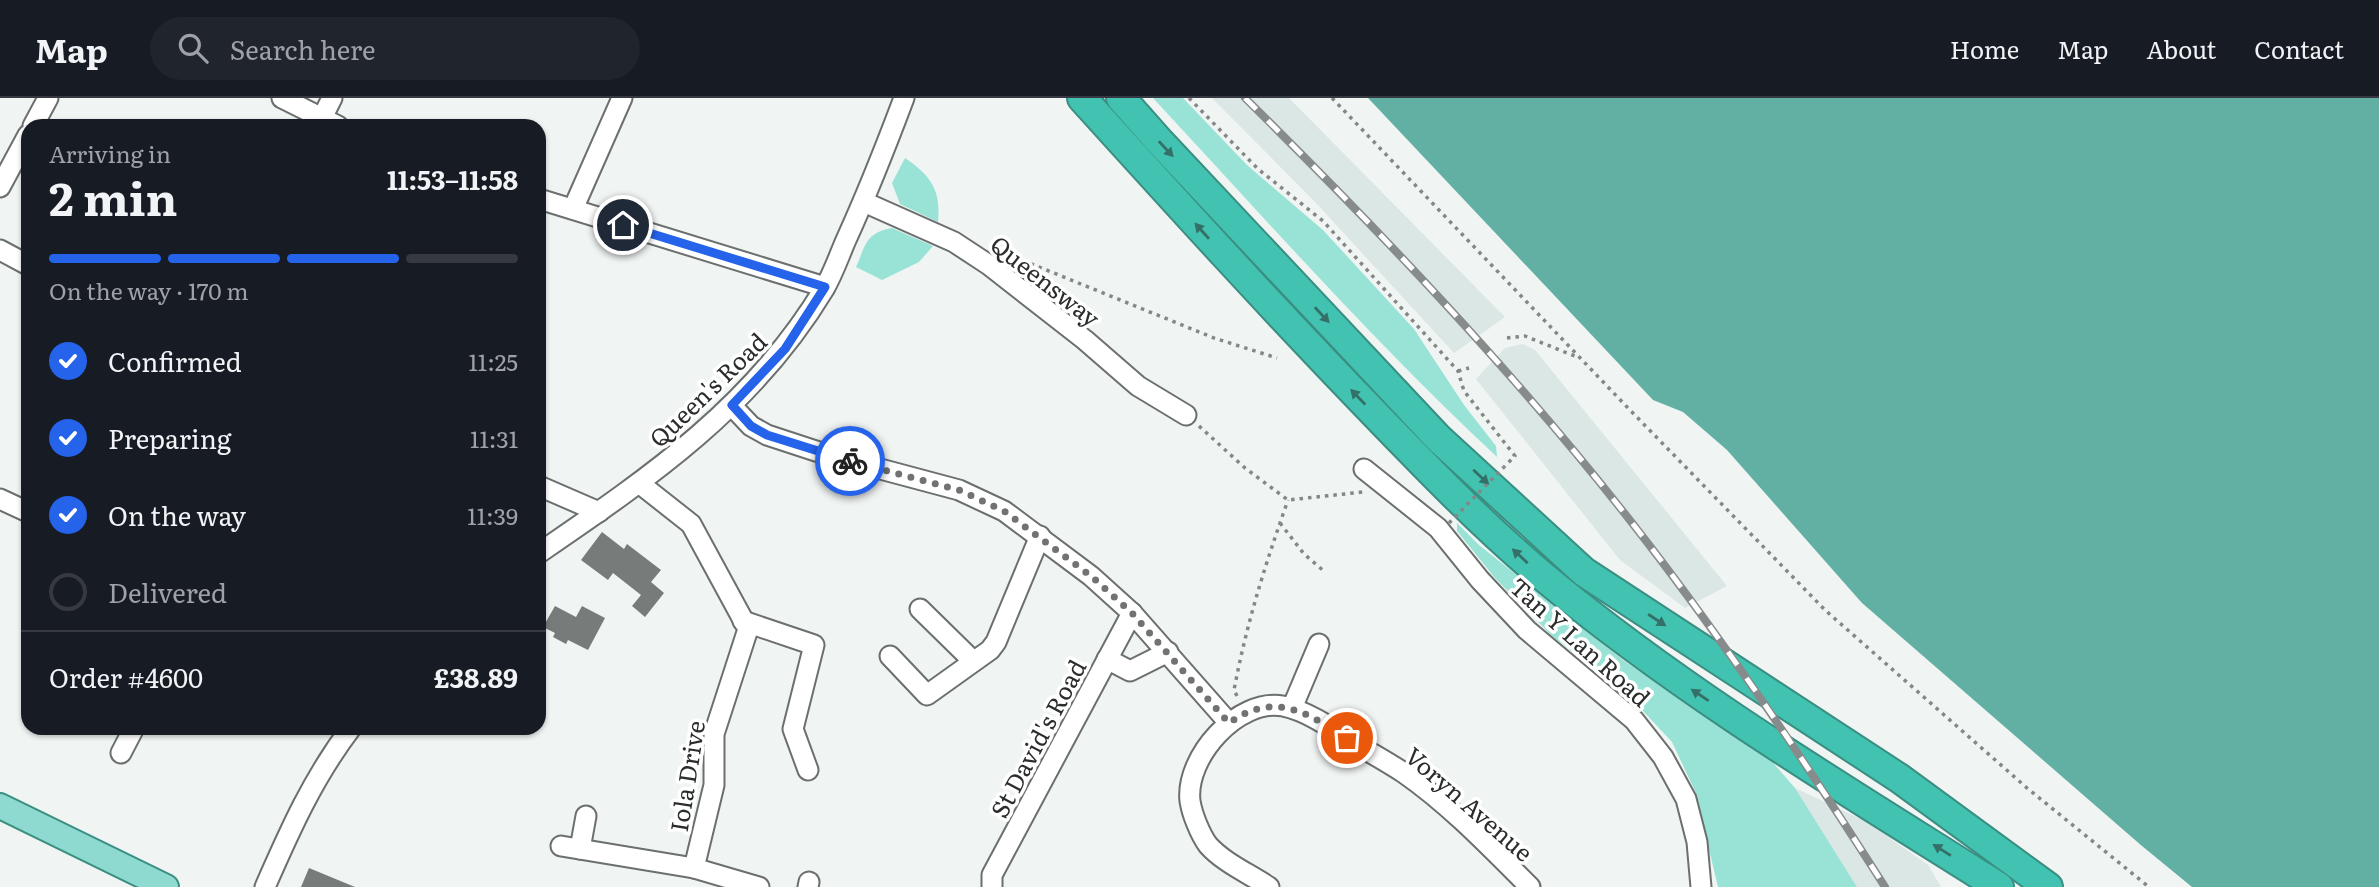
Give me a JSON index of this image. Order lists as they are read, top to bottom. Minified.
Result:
{"streets":{"street":["Queensway","Queen's Road","Tan Y Lan Road","St David's Road","Iola Drive","Voryn Avenue"]},"crossings":[["Queensway","Queen's Road"]],"page":{"header":"Map","search":"Search here","nav":["Home","Map","About","Contact"],"heading":["2 min","Arriving in","11:53–11:58"],"panel":["Order #4600","£38.89"],"bar":"On the way · 170 m","list":[["Confirmed","11:25"],["Preparing","11:31"],["On the way","11:39"],"Delivered"]}}
